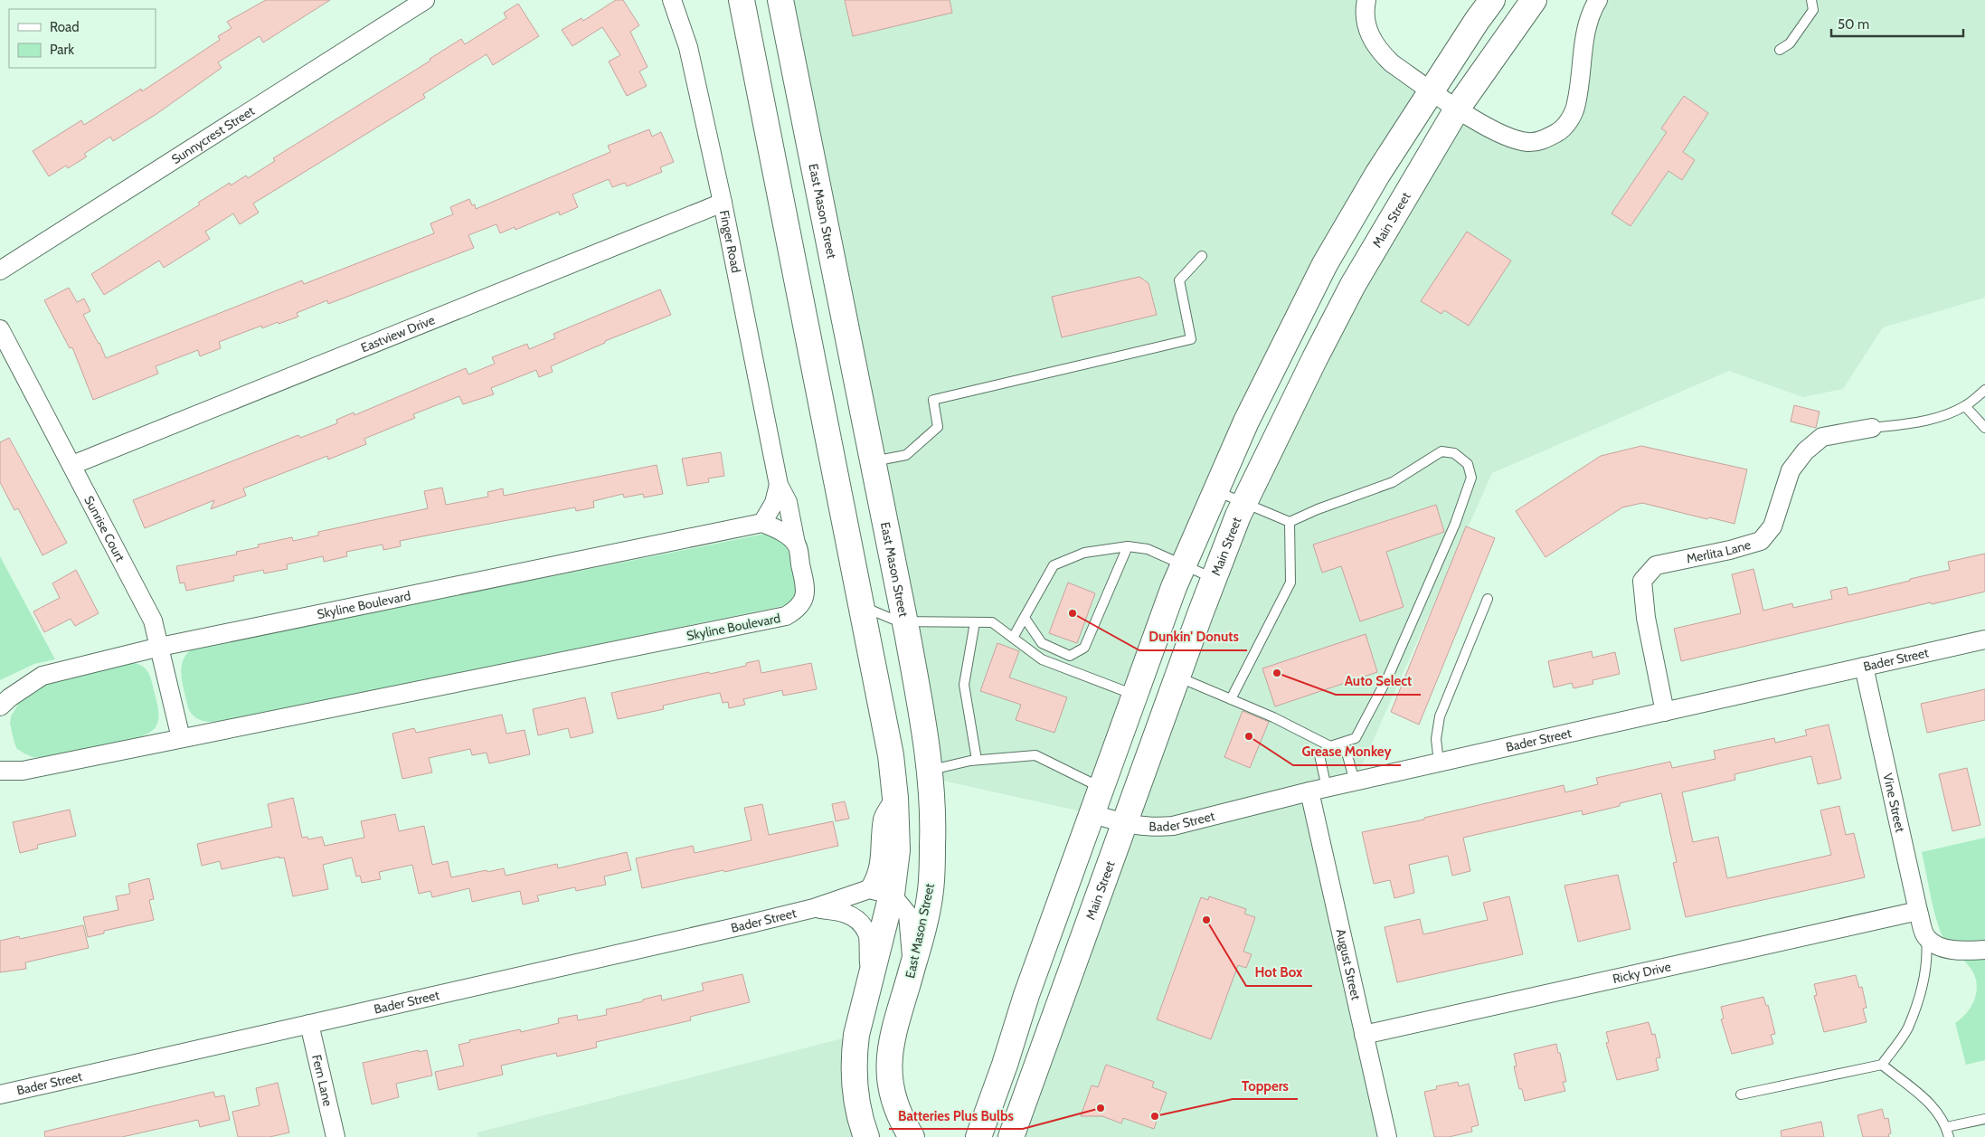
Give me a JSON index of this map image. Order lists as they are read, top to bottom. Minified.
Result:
{"streets":{"main road":["East Mason Street","Main Street"],"street":["Sunnycrest Street","Finger Road","Eastview Drive","Sunrise Court","Merlita Lane","Skyline Boulevard","Bader Street","Vine Street","August Street","Ricky Drive","Fern Lane"]},"crossings":[["Main Street","Bader Street"],["Finger Road","Eastview Drive"],["Finger Road","Skyline Boulevard"],["Eastview Drive","Sunrise Court"],["Sunrise Court","Skyline Boulevard"],["Merlita Lane","Bader Street"],["Bader Street","Vine Street"],["Bader Street","August Street"],["Bader Street","Fern Lane"],["Vine Street","Ricky Drive"],["August Street","Ricky Drive"]],"places":["Dunkin' Donuts","Auto Select","Grease Monkey","Hot Box","Batteries Plus Bulbs","Toppers"],"legend":["Road","Park"],"scale_bar":"50 m"}
